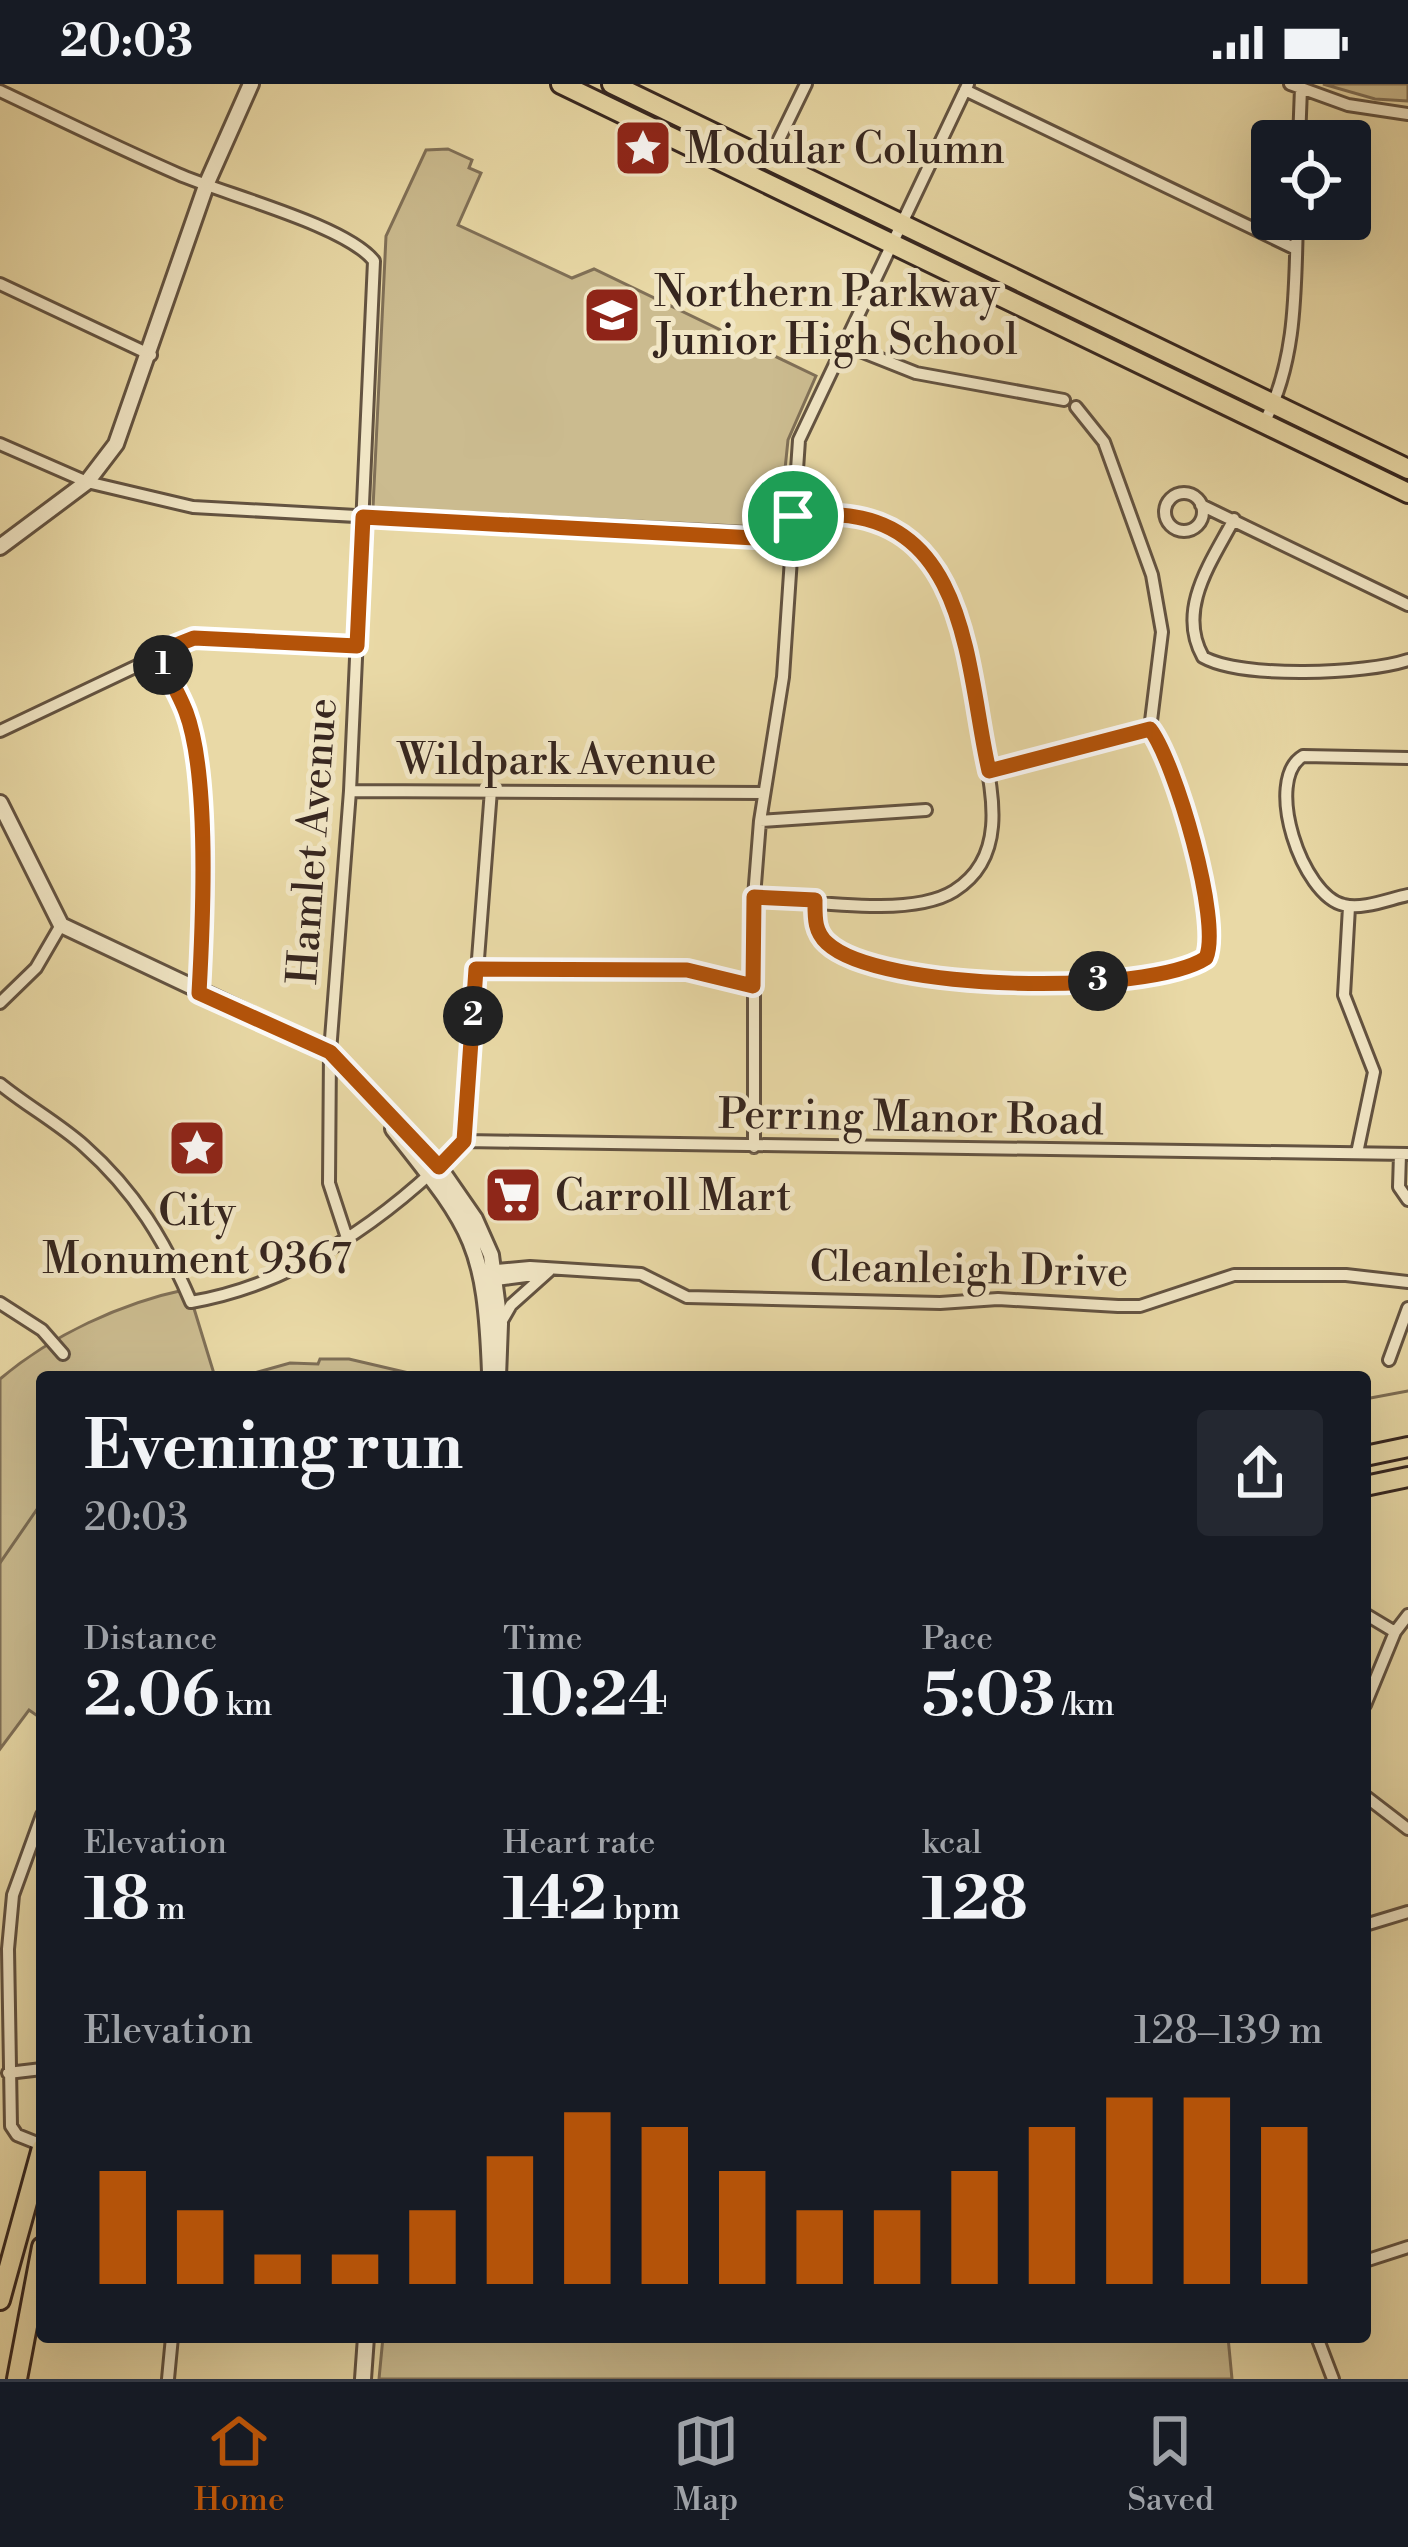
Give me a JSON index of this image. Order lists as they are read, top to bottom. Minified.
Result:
{"streets":{"street":["Wildpark Avenue","Hamlet Avenue","Perring Manor Road","Cleanleigh Drive"]},"crossings":[["Wildpark Avenue","Hamlet Avenue"]],"places":{"place":["Modular Column","City Monument 9367"],"school or university":["Northern Parkway Junior High School"],"supermarket":["Carroll Mart"]},"page":{"status":"20:03","pins":["1","3","2"],"heading":["Evening run","20:03"],"stats":[["Distance","2.06 km"],["Time","10:24"],["Pace","5:03 /km"],["Elevation","18 m"],["Heart rate","142 bpm"],["kcal","128"]],"chart":["Elevation","128–139 m"],"tabs":["Home","Map","Saved"]}}
